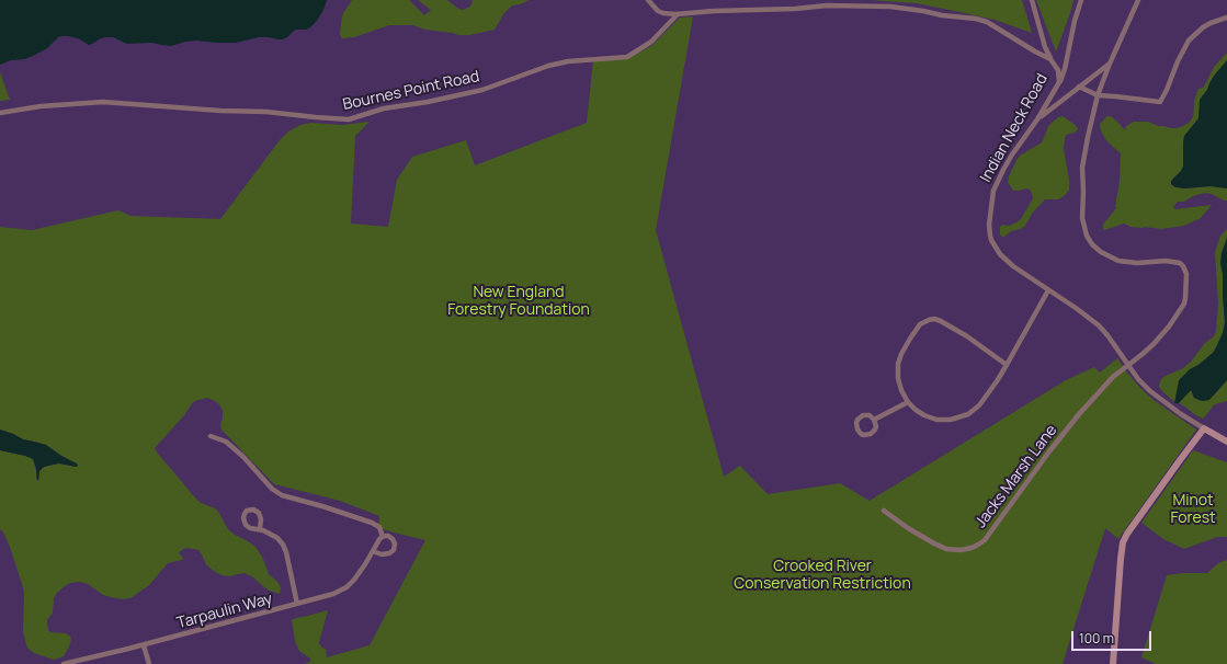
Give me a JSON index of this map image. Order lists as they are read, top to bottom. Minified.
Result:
{"streets":{"street":["Bournes Point Road","Indian Neck Road","Jacks Marsh Lane","Tarpaulin Way"]},"crossings":[["Bournes Point Road","Indian Neck Road"],["Indian Neck Road","Jacks Marsh Lane"]],"parks":["New England Forestry Foundation","Minot Forest","Crooked River Conservation Restriction"],"scale_bar":"100 m"}
